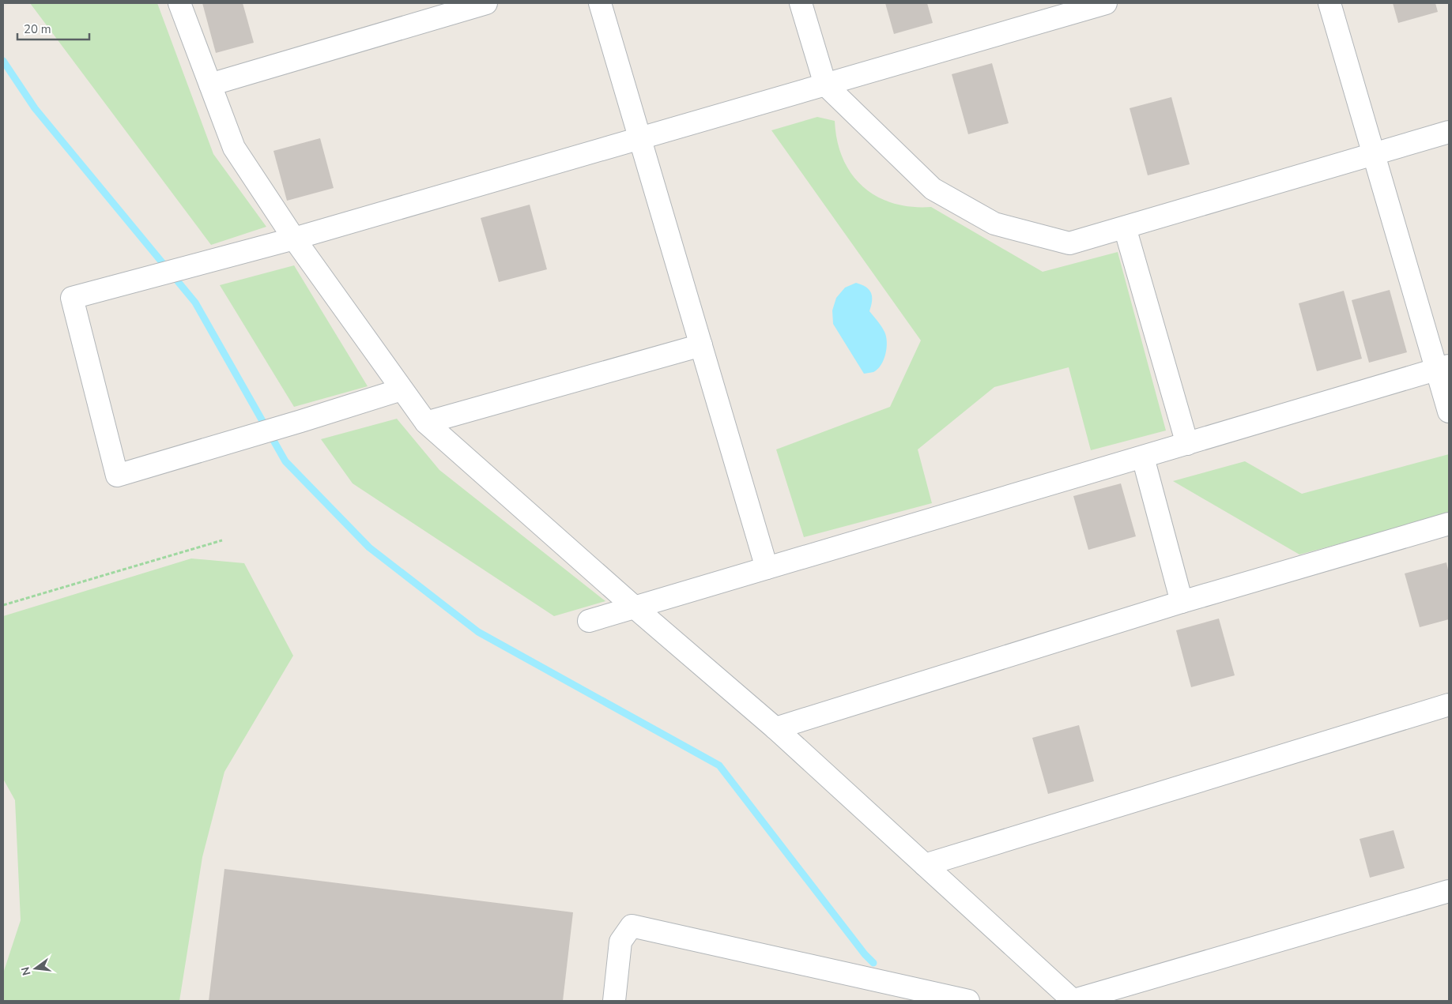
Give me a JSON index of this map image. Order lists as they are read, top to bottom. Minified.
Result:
{"scale_bar":"20 m","north":"left"}
